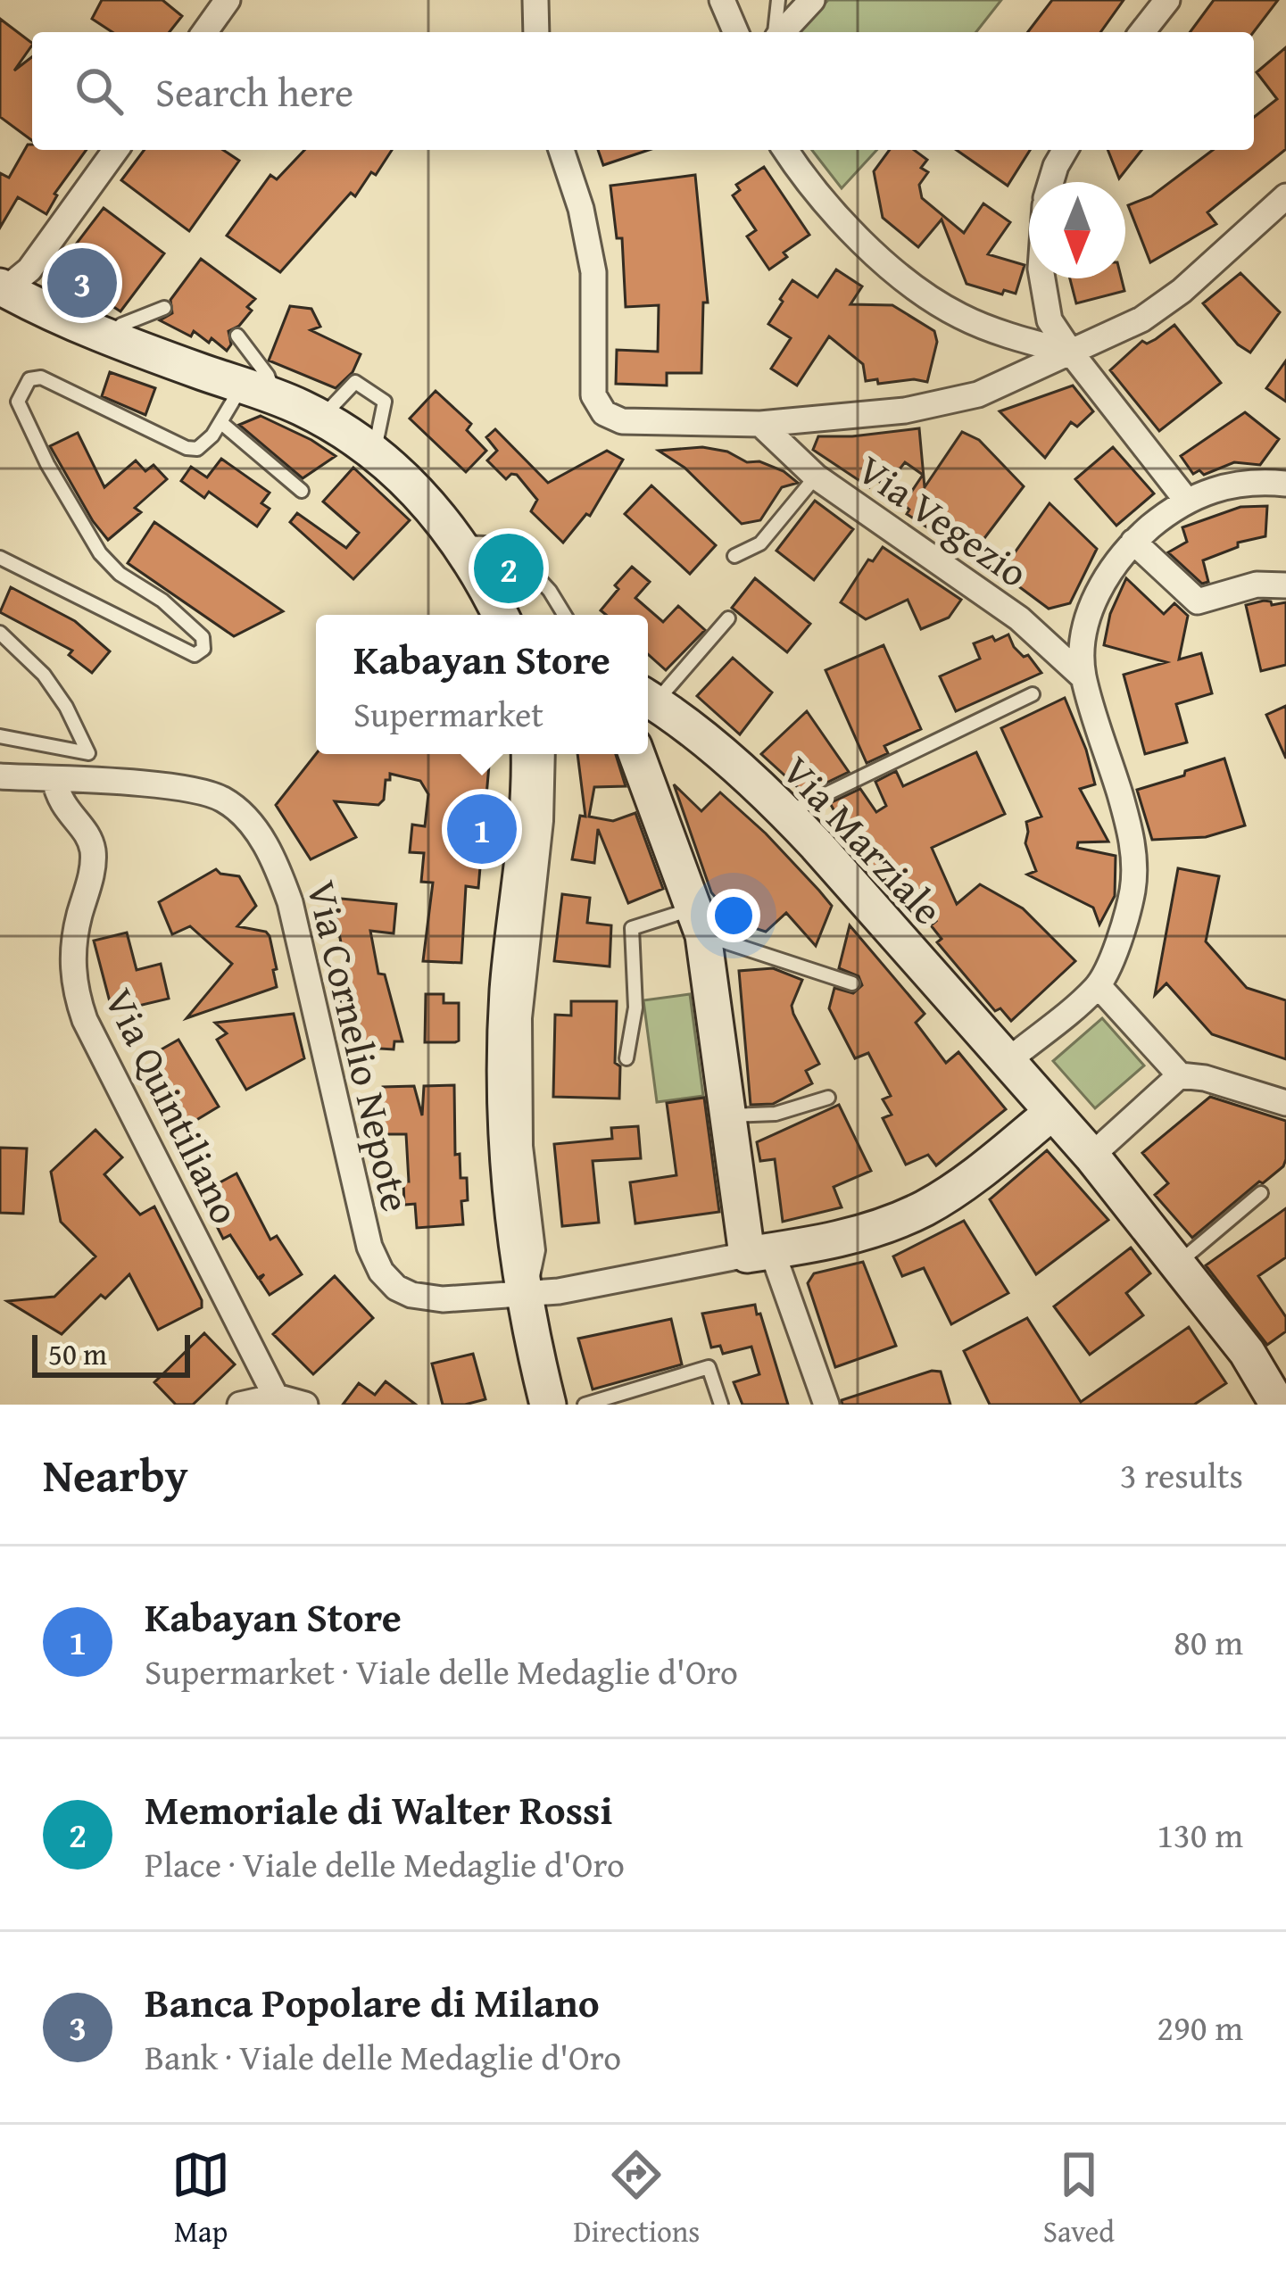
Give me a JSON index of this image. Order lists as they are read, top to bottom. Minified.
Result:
{"streets":{"street":["Via Vegezio","Via Marziale","Via Cornelio Nepote","Via Quintiliano"]},"crossings":[["Via Cornelio Nepote","Via Quintiliano"]],"scale_bar":"50 m","north":"bottom","page":{"search":"Search here","pins":["3","2","1"],"popup":["Kabayan Store","Supermarket"],"scale":"50 m","heading":["Nearby","3 results"],"list":[{"mark":"1","name":"Kabayan Store","note":"Supermarket · Viale delle Medaglie d'Oro","value":"80 m"},{"mark":"2","name":"Memoriale di Walter Rossi","note":"Place · Viale delle Medaglie d'Oro","value":"130 m"},{"mark":"3","name":"Banca Popolare di Milano","note":"Bank · Viale delle Medaglie d'Oro","value":"290 m"}],"nav":["Map","Directions","Saved"]}}
